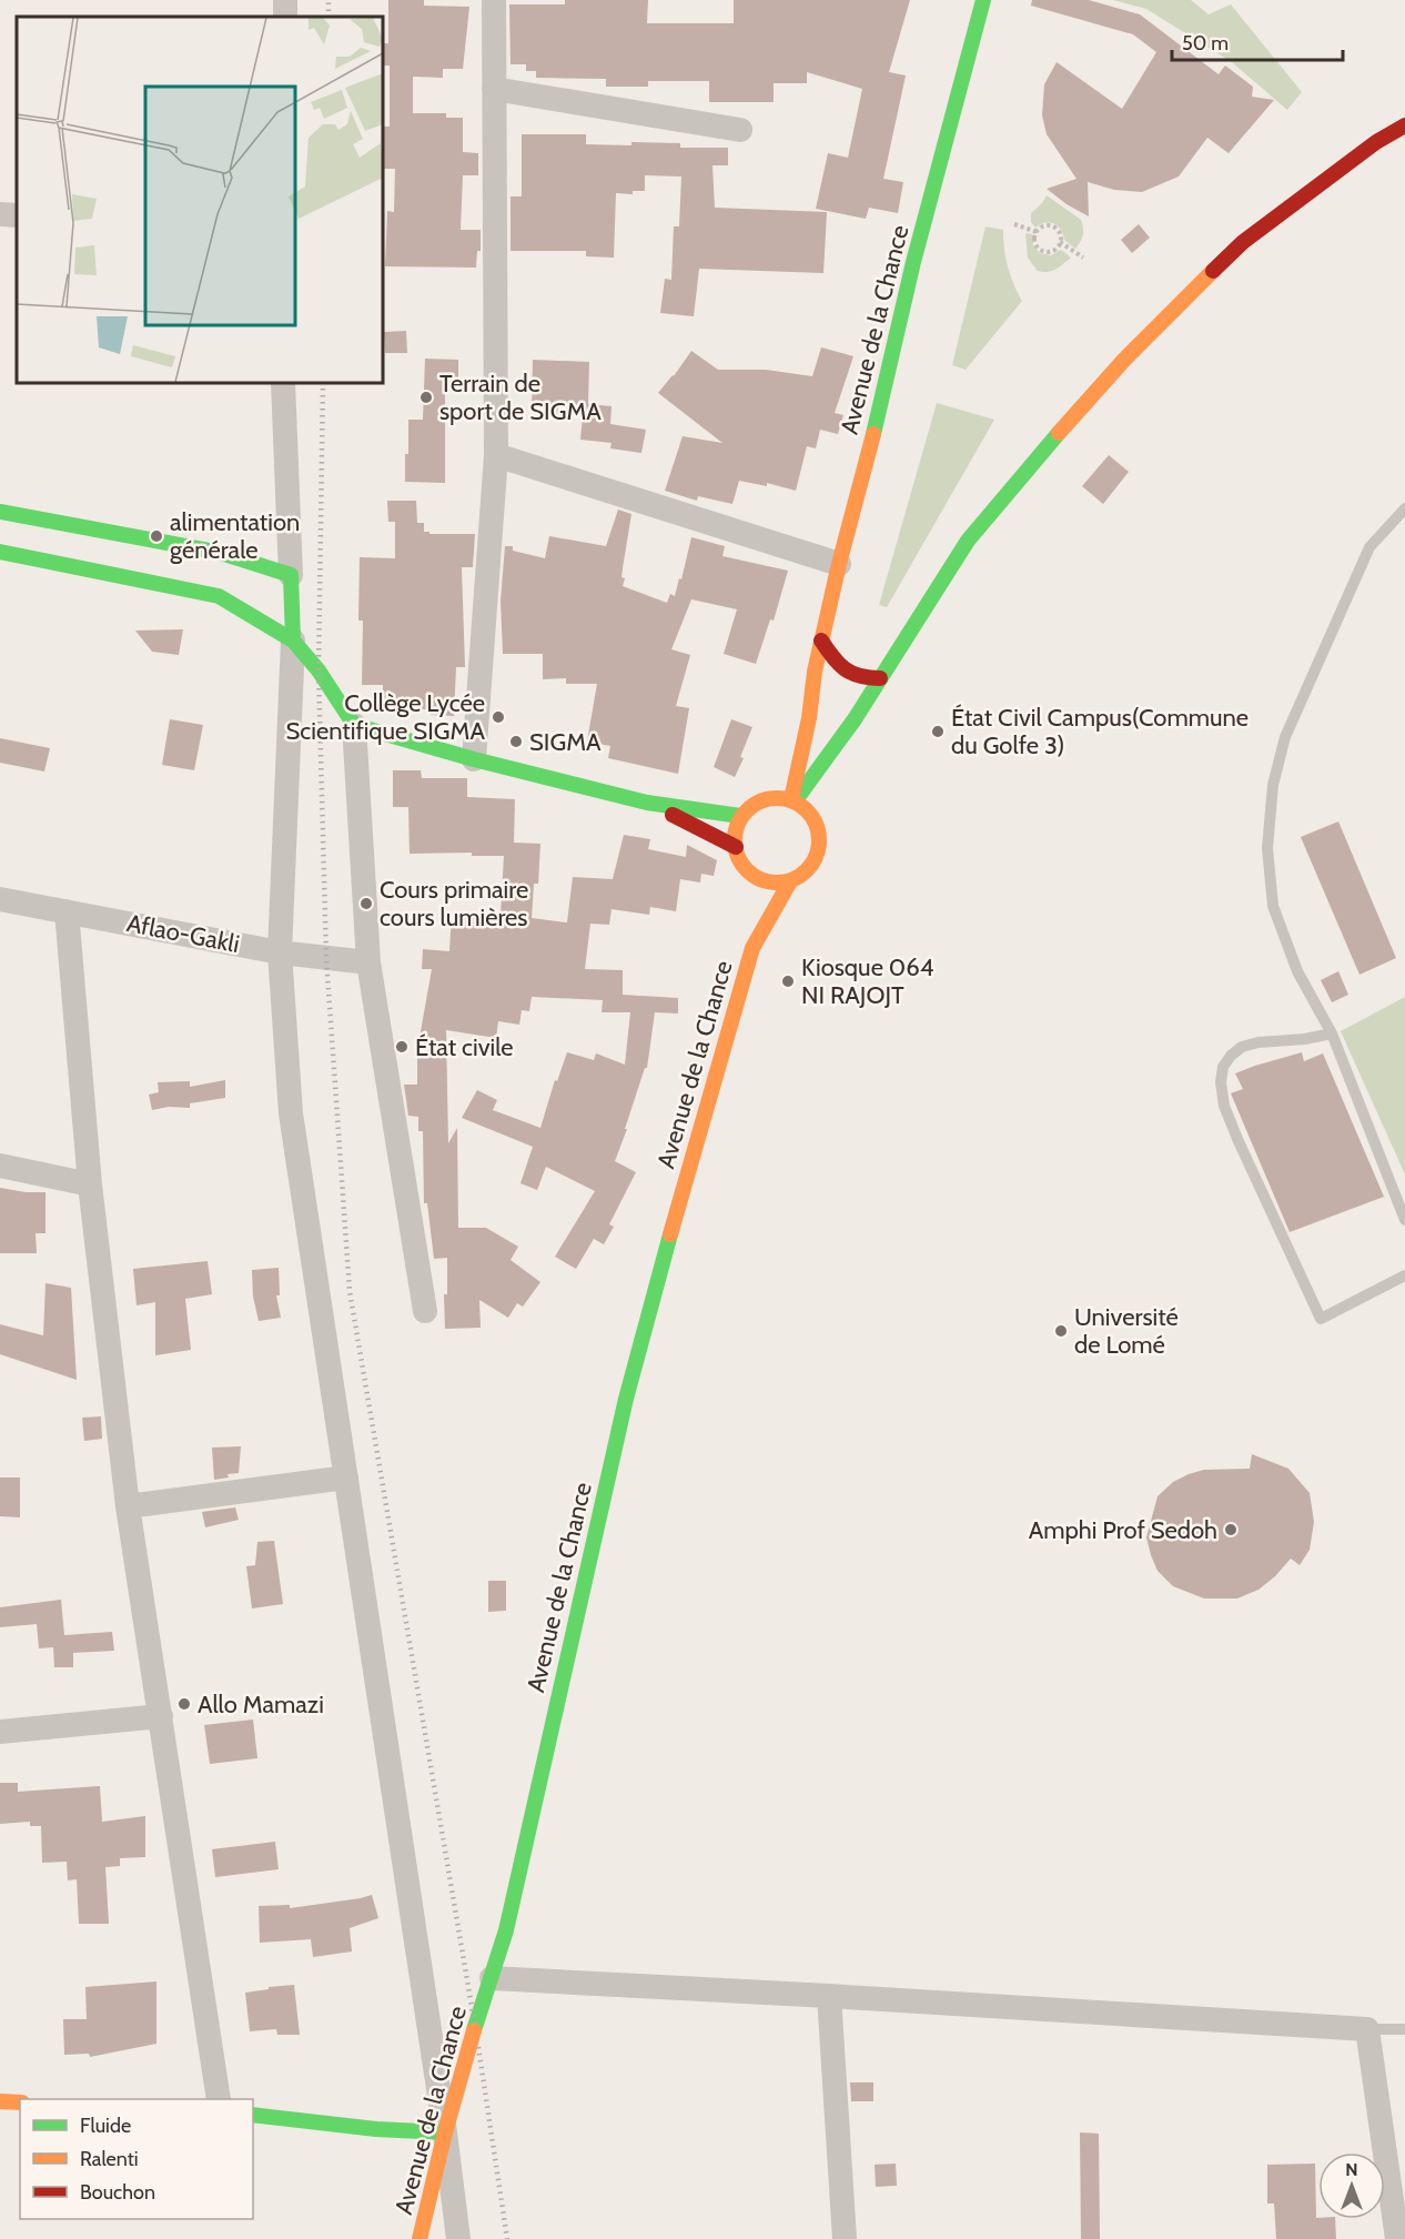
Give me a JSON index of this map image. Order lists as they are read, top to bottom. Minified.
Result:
{"streets":{"main road":["Avenue de la Chance"],"street":["Aflao-Gakli"]},"places":["Terrain de sport de SIGMA","alimentation générale","Collège Lycée Scientifique SIGMA","État Civil Campus(Commune du Golfe 3)","SIGMA","Cours primaire cours lumières","Kiosque 064 NI RAJOJT","État civile","Université de Lomé","Amphi Prof Sedoh","Allo Mamazi"],"legend":["Fluide","Ralenti","Bouchon"],"scale_bar":"50 m","north":"top"}
